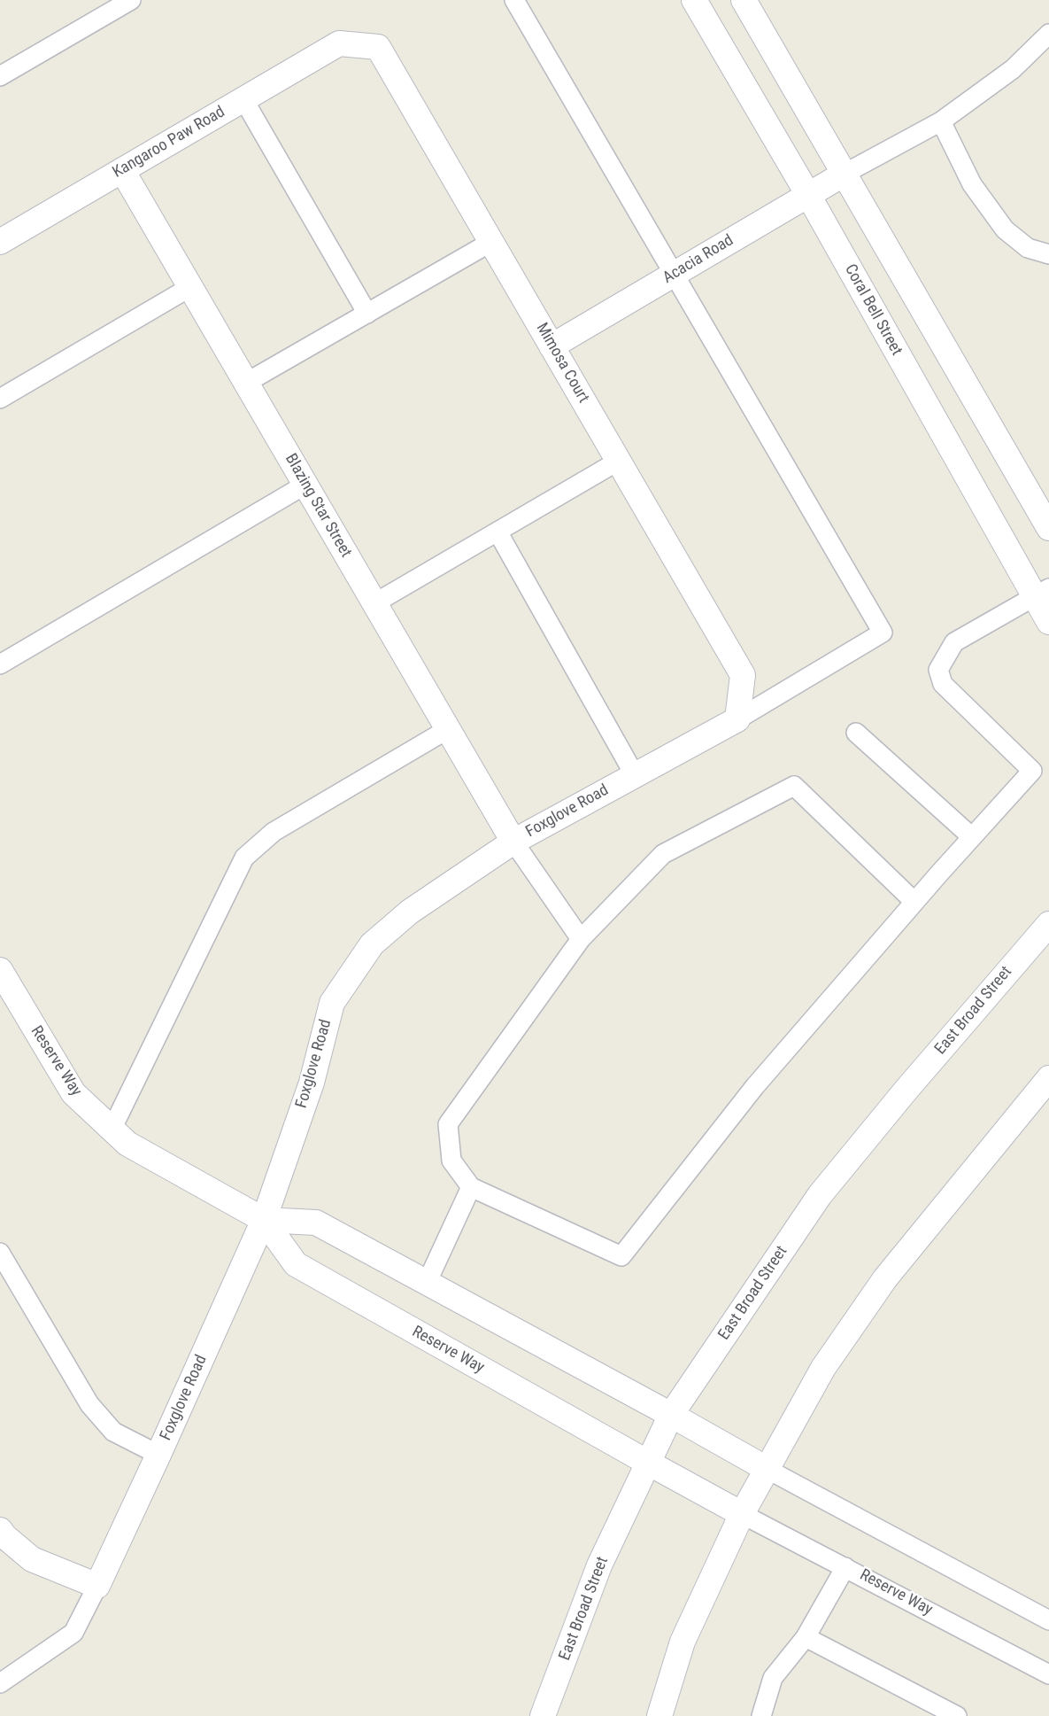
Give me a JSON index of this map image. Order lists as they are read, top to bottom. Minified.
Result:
{"streets":{"street":["Kangaroo Paw Road","Acacia Road","Coral Bell Street","Mimosa Court","Blazing Star Street","Foxglove Road","East Broad Street","Reserve Way"]},"crossings":[["Kangaroo Paw Road","Mimosa Court"],["Kangaroo Paw Road","Blazing Star Street"],["Acacia Road","Coral Bell Street"],["Acacia Road","Mimosa Court"],["Mimosa Court","Foxglove Road"],["Blazing Star Street","Foxglove Road"],["Foxglove Road","Reserve Way"],["East Broad Street","Reserve Way"]]}
